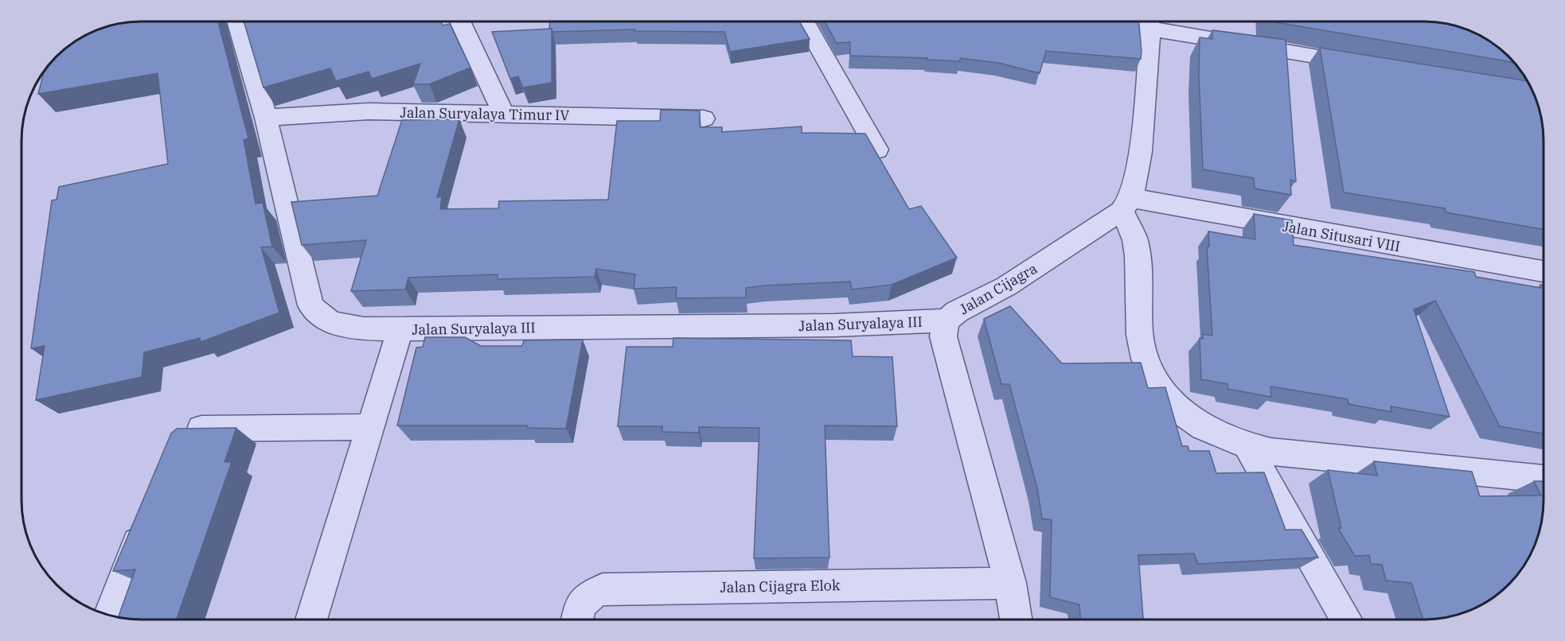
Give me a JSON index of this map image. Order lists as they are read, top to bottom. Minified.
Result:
{"streets":{"street":["Jalan Suryalaya Timur IV","Jalan Situsari VIII","Jalan Cijagra","Jalan Suryalaya III","Jalan Cijagra Elok"]},"crossings":[["Jalan Suryalaya Timur IV","Jalan Suryalaya III"],["Jalan Situsari VIII","Jalan Cijagra"],["Jalan Cijagra","Jalan Suryalaya III"],["Jalan Cijagra","Jalan Cijagra Elok"]]}
